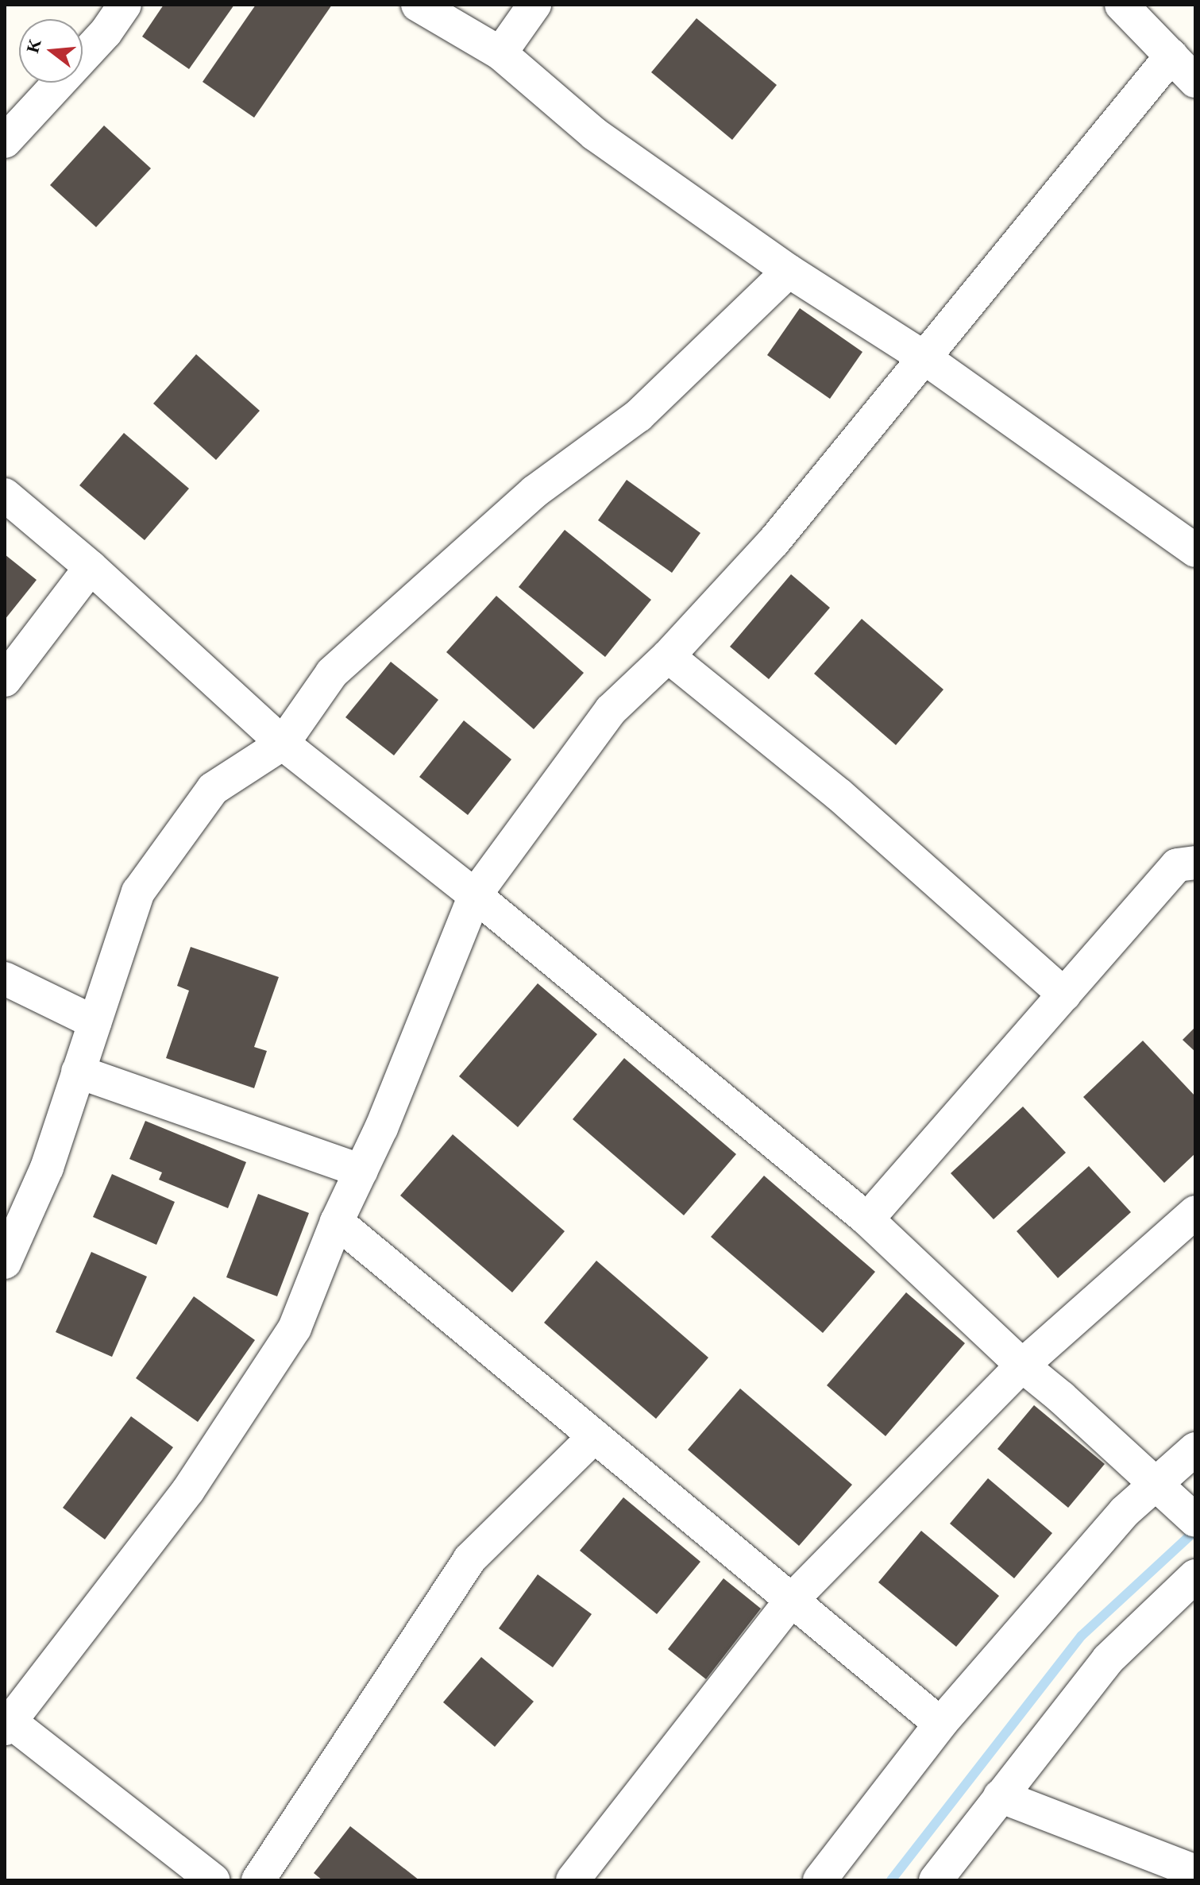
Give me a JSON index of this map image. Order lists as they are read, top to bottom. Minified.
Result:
{"north":"left"}
